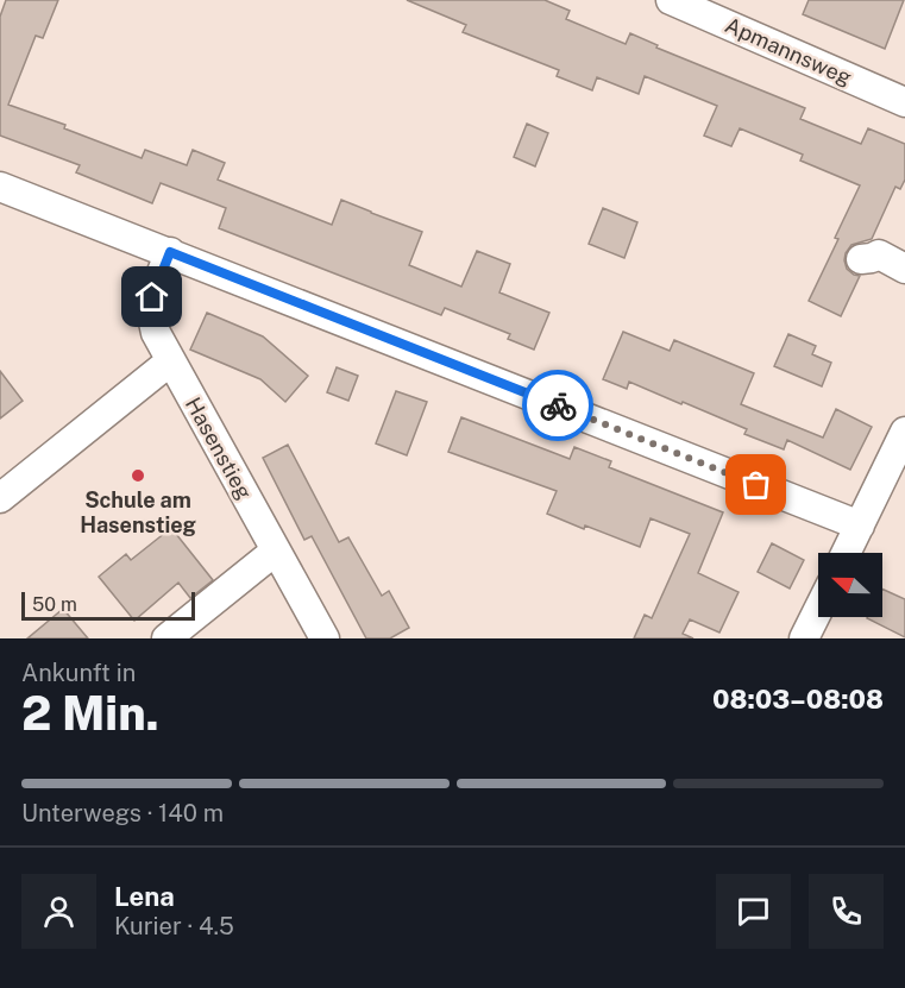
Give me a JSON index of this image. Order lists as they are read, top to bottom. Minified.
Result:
{"streets":{"street":["Apmannsweg","Hasenstieg"]},"places":["Schule am Hasenstieg"],"scale_bar":"50 m","north":"left","page":{"scale":"50 m","heading":["2 Min.","Ankunft in","08:03–08:08"],"panel":["Lena","Kurier · 4.5"],"bar":"Unterwegs · 140 m"}}
